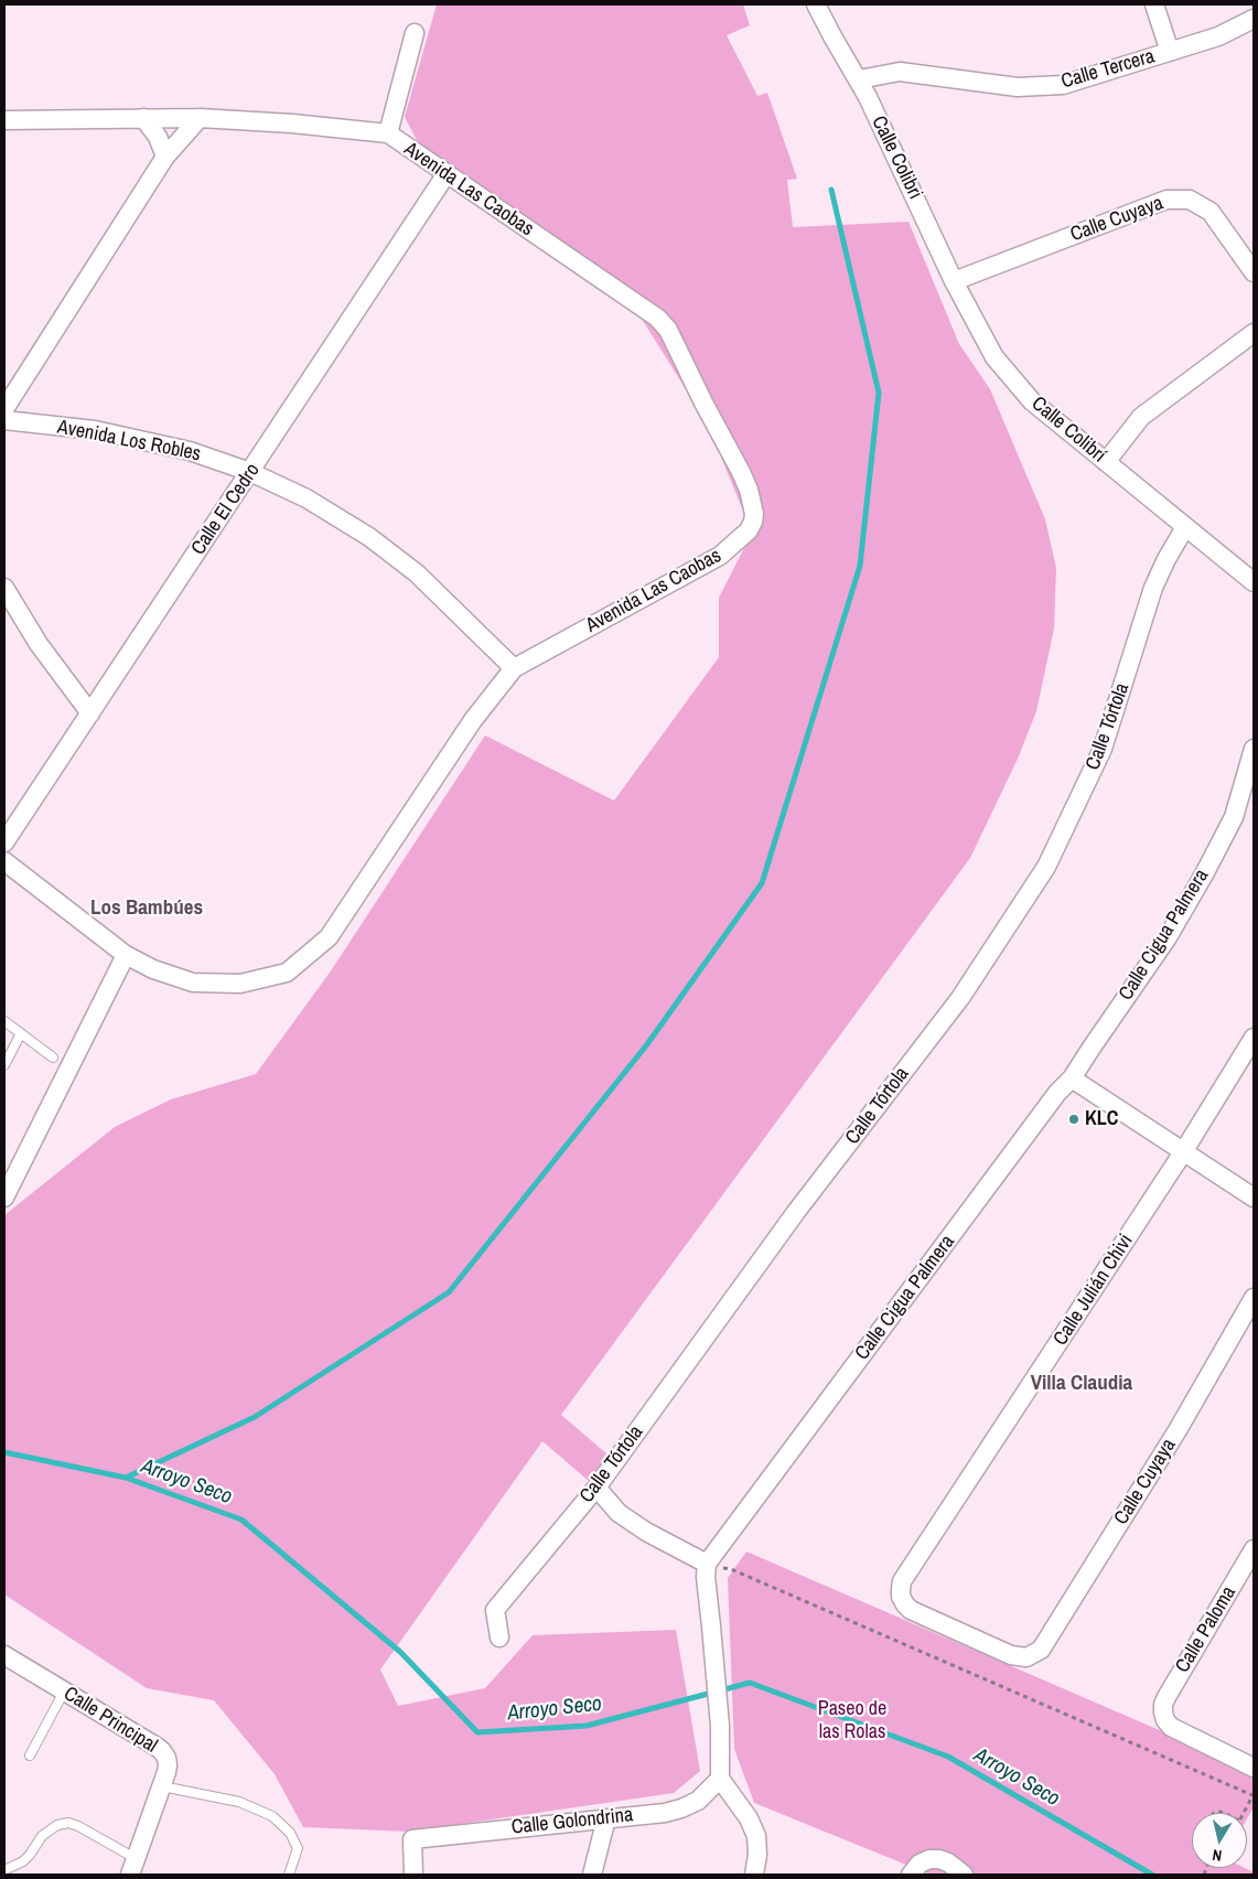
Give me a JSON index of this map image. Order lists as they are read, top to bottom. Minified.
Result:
{"streets":{"street":["Calle Tercera","Calle Colibri","Avenida Las Caobas","Calle Cuyaya","Calle Colibrí","Avenida Los Robles","Calle El Cedro","Calle Tórtola","Calle Cigua Palmera","Calle Julián Chivi","Calle Paloma","Calle Principal","Calle Golondrina"]},"crossings":[["Calle Tercera","Calle Colibri"],["Calle Colibri","Calle Colibrí"],["Avenida Las Caobas","Avenida Los Robles"],["Avenida Las Caobas","Calle El Cedro"],["Calle Cuyaya","Calle Colibrí"],["Calle Cuyaya","Calle Julián Chivi"],["Calle Colibrí","Calle Tórtola"],["Avenida Los Robles","Calle El Cedro"]],"districts":["Los Bambúes","Villa Claudia"],"water":["Arroyo Seco"],"parks":["Paseo de las Rolas"],"places":["KLC"],"north":"bottom"}
